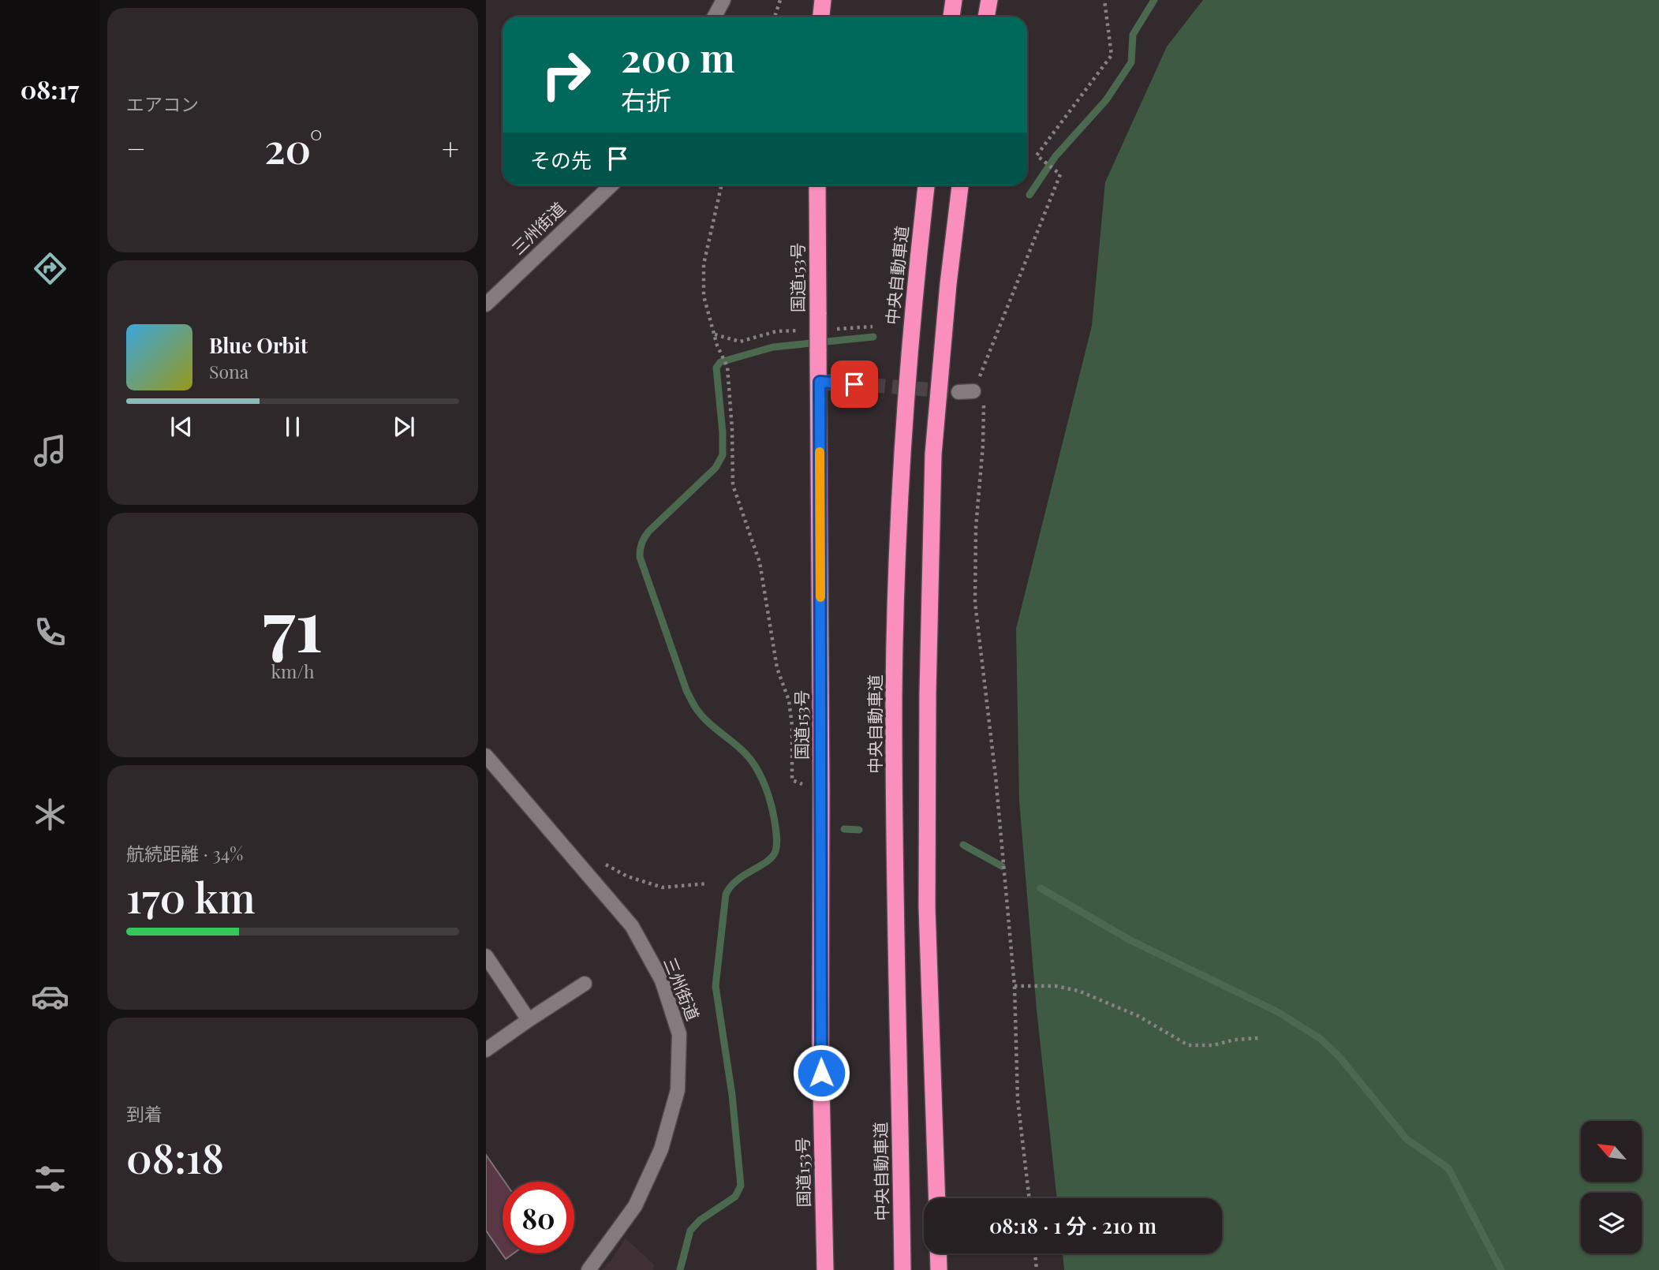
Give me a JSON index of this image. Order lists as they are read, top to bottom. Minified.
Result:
{"streets":{"highway":["中央自動車道","国道153号"],"street":["三州街道"]},"north":"top left","page":{"tabs":"08:17","tile":["エアコン",["71","km/h"],["航続距離 · 34%","170 km"],["到着","08:18"]],"turn":["200 m","右折"],"heat":["−","20°","+"],"then":"その先","song":["Blue Orbit","Sona"],"limit":"80","trip":"08:18 · 1 分 · 210 m"}}
